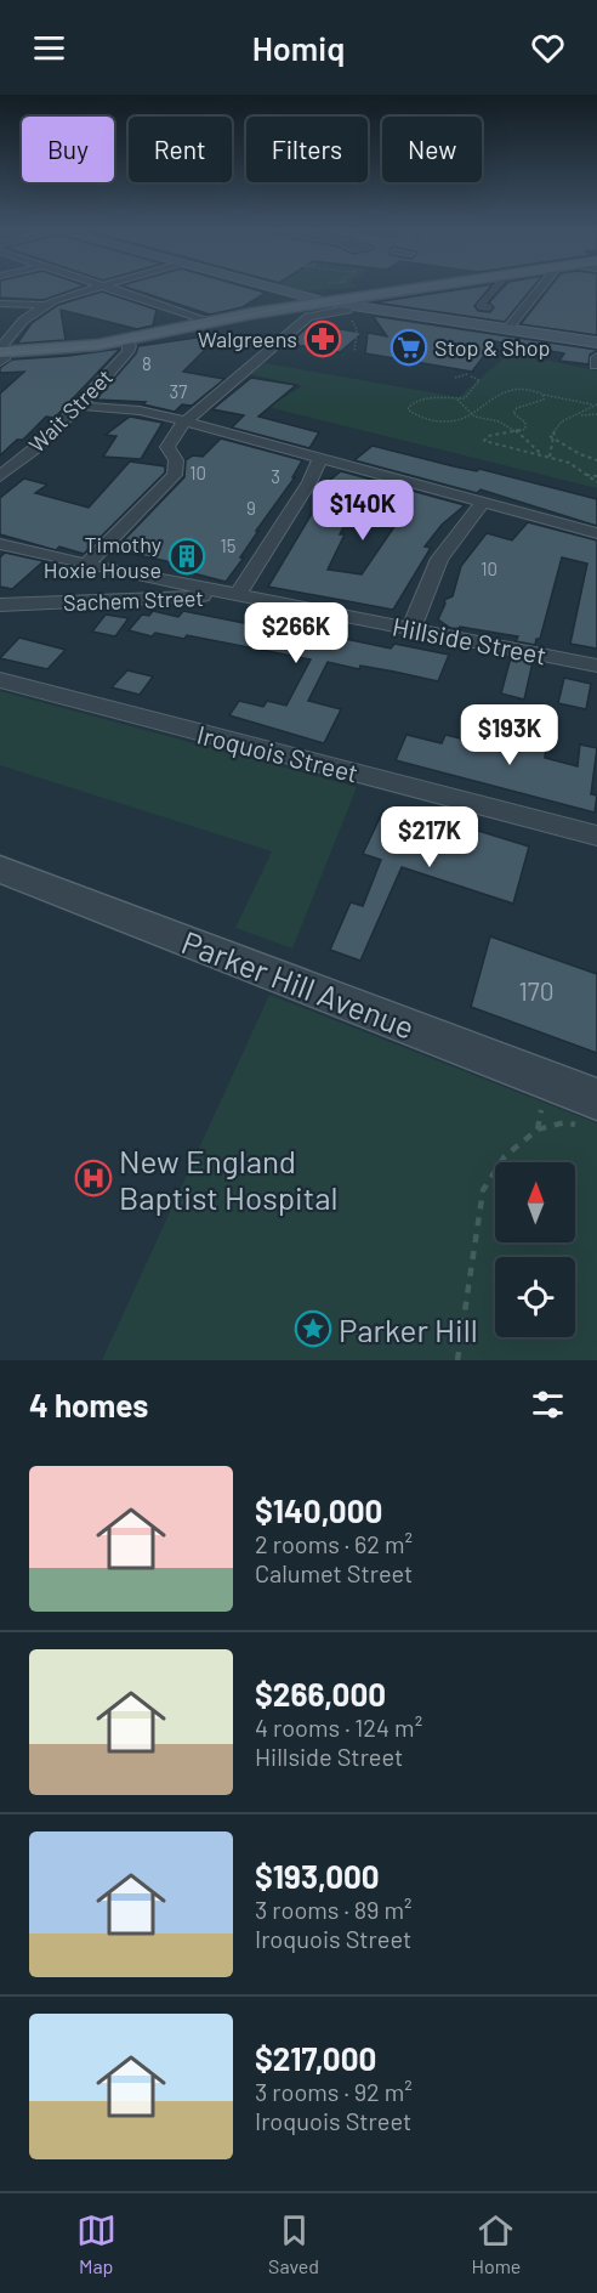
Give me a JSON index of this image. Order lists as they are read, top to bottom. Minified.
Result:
{"streets":{"street":["Wait Street","Sachem Street","Hillside Street","Iroquois Street","Parker Hill Avenue"]},"crossings":[["Sachem Street","Hillside Street"]],"places":{"pharmacy":["Walgreens"],"supermarket":["Stop & Shop"],"building":["Timothy Hoxie House"],"hospital":["New England Baptist Hospital"],"place":["Parker Hill"]},"house_numbers":["8","37","10","3","9","15","10","170"],"north":"top","page":{"header":"Homiq","chip":["Buy","Rent","Filters","New"],"price":["$140K","$266K","$193K","$217K"],"heading":"4 homes","list":[{"name":"$140,000","note":"2 rooms · 62 m² · Calumet Street"},{"name":"$266,000","note":"4 rooms · 124 m² · Hillside Street"},{"name":"$193,000","note":"3 rooms · 89 m² · Iroquois Street"},{"name":"$217,000","note":"3 rooms · 92 m² · Iroquois Street"}],"tabs":["Map","Saved","Home"]}}
